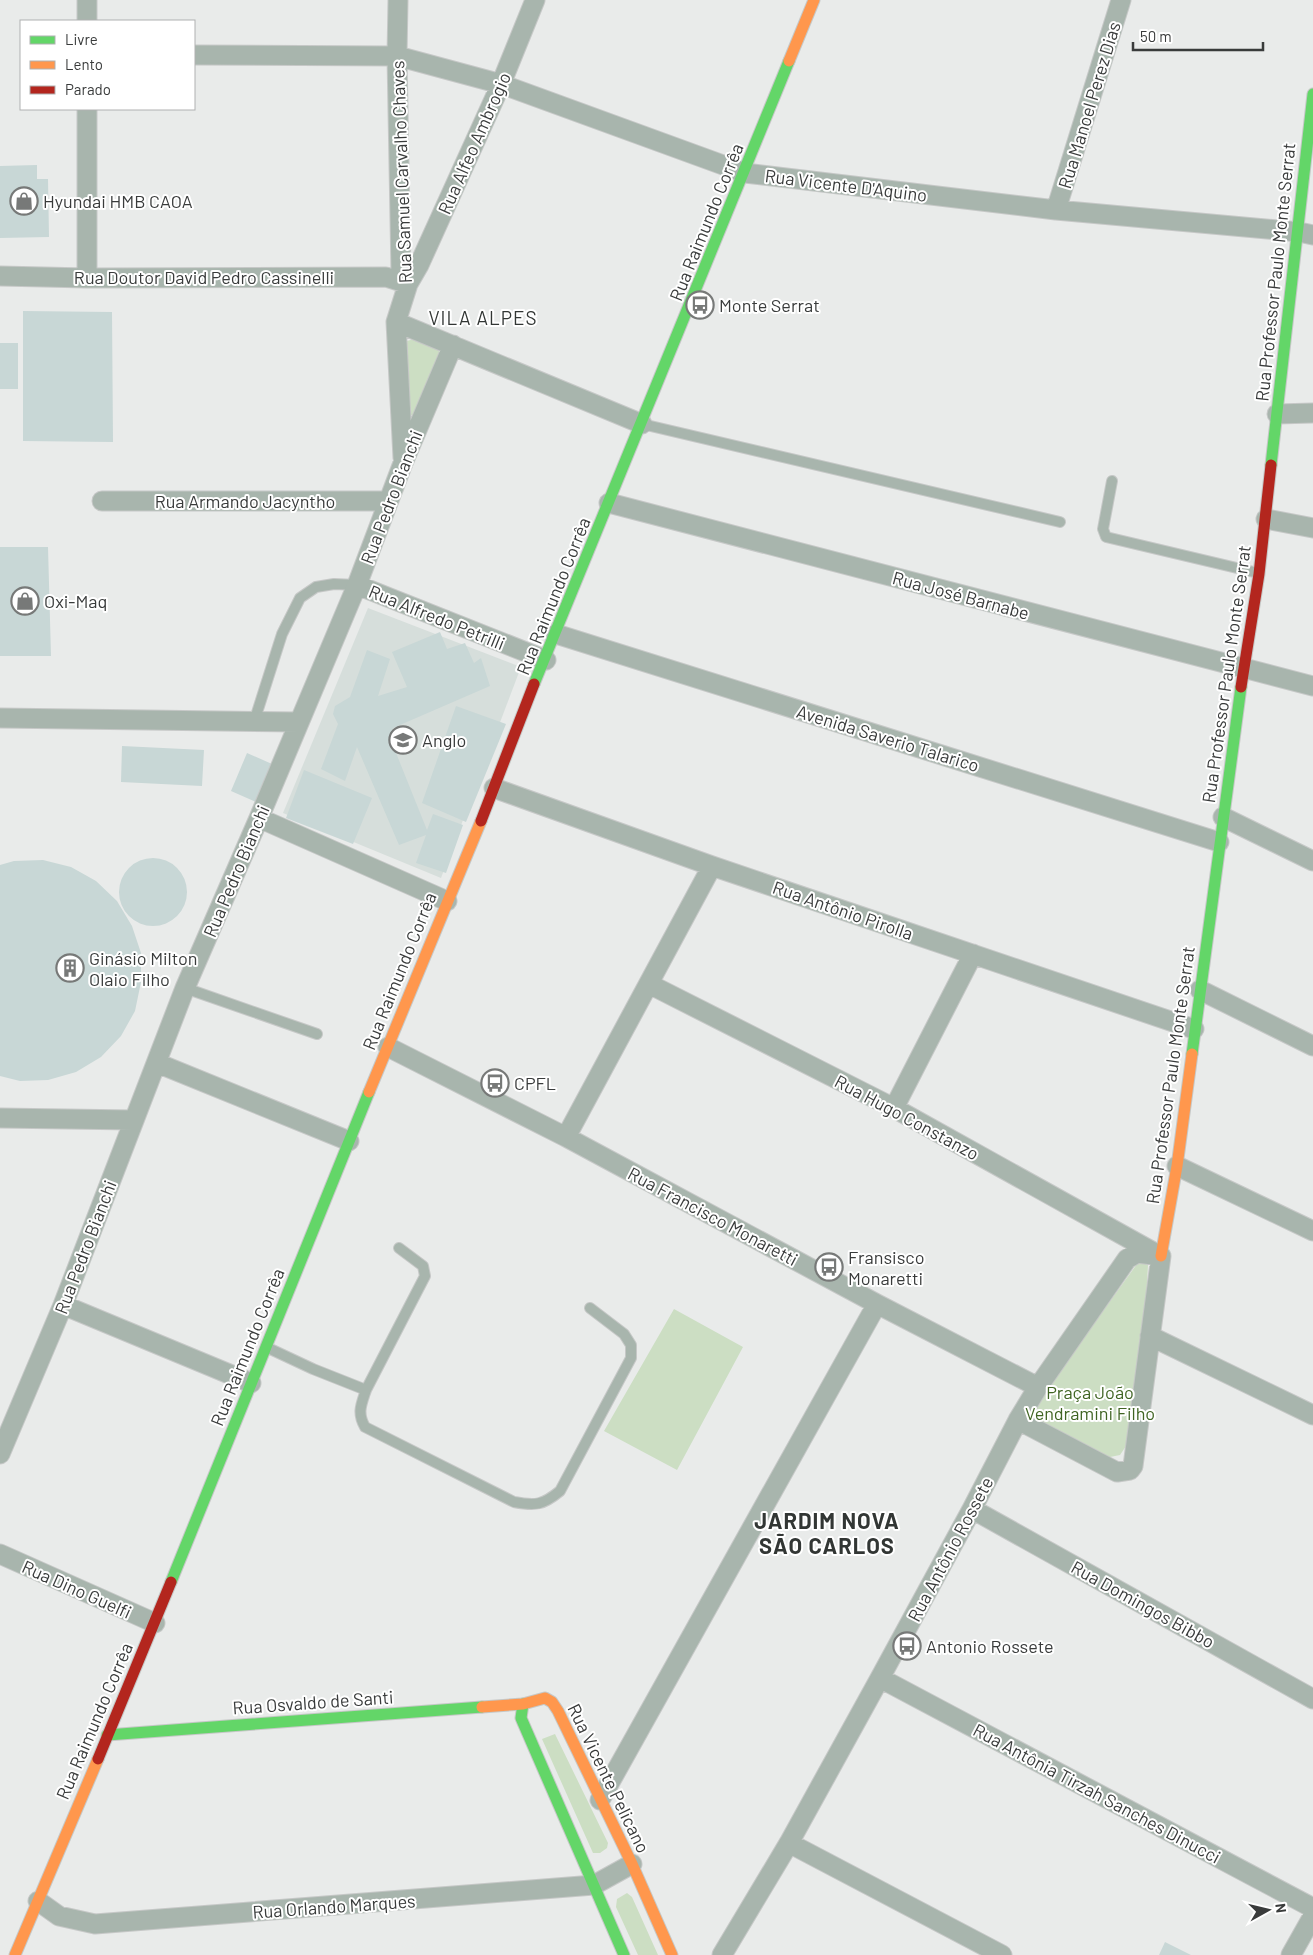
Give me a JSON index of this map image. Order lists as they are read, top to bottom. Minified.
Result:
{"streets":{"street":["Rua Manoel Perez Dias","Rua Alfeo Ambrogio","Rua Samuel Carvalho Chaves","Rua Vicente D'Aquino","Rua Raimundo Corrêa","Rua Professor Paulo Monte Serrat","Rua Doutor David Pedro Cassinelli","Rua Pedro Bianchi","Rua Armando Jacyntho","Rua José Barnabe","Rua Alfredo Petrilli","Avenida Saverio Talarico","Rua Antônio Pirolla","Rua Hugo Constanzo","Rua Francisco Monaretti","Rua Antônio Rossete","Rua Dino Guelfi","Rua Domingos Bibbo","Rua Osvaldo de Santi","Rua Vicente Pelicano","Rua Antônia Tirzah Sanches Dinucci","Rua Orlando Marques"]},"crossings":[["Rua Manoel Perez Dias","Rua Vicente D'Aquino"],["Rua Alfeo Ambrogio","Rua Samuel Carvalho Chaves"],["Rua Alfeo Ambrogio","Rua Vicente D'Aquino"],["Rua Alfeo Ambrogio","Rua Doutor David Pedro Cassinelli"],["Rua Samuel Carvalho Chaves","Rua Vicente D'Aquino"],["Rua Samuel Carvalho Chaves","Rua Doutor David Pedro Cassinelli"],["Rua Samuel Carvalho Chaves","Rua Pedro Bianchi"],["Rua Vicente D'Aquino","Rua Raimundo Corrêa"],["Rua Vicente D'Aquino","Rua Professor Paulo Monte Serrat"],["Rua Raimundo Corrêa","Rua José Barnabe"],["Rua Raimundo Corrêa","Rua Alfredo Petrilli"],["Rua Raimundo Corrêa","Avenida Saverio Talarico"],["Rua Raimundo Corrêa","Rua Antônio Pirolla"],["Rua Raimundo Corrêa","Rua Francisco Monaretti"],["Rua Raimundo Corrêa","Rua Dino Guelfi"],["Rua Raimundo Corrêa","Rua Osvaldo de Santi"],["Rua Raimundo Corrêa","Rua Orlando Marques"],["Rua Professor Paulo Monte Serrat","Rua José Barnabe"],["Rua Professor Paulo Monte Serrat","Avenida Saverio Talarico"],["Rua Professor Paulo Monte Serrat","Rua Antônio Pirolla"],["Rua Professor Paulo Monte Serrat","Rua Hugo Constanzo"],["Rua Professor Paulo Monte Serrat","Rua Antônio Rossete"],["Rua Pedro Bianchi","Rua Armando Jacyntho"],["Rua Pedro Bianchi","Rua Alfredo Petrilli"],["Rua Hugo Constanzo","Rua Antônio Rossete"],["Rua Francisco Monaretti","Rua Antônio Rossete"],["Rua Antônio Rossete","Rua Domingos Bibbo"],["Rua Antônio Rossete","Rua Antônia Tirzah Sanches Dinucci"],["Rua Osvaldo de Santi","Rua Vicente Pelicano"],["Rua Vicente Pelicano","Rua Orlando Marques"]],"districts":["VILA ALPES","JARDIM NOVA SÃO CARLOS"],"parks":["Praça João Vendramini Filho"],"places":{"shop":["Hyundai HMB CAOA","Oxi-Maq"],"bus stop":["Monte Serrat","CPFL","Fransisco Monaretti","Antonio Rossete"],"school or university":["Anglo"],"building":["Ginásio Milton Olaio Filho"]},"legend":["Livre","Lento","Parado"],"scale_bar":"50 m","north":"right"}
